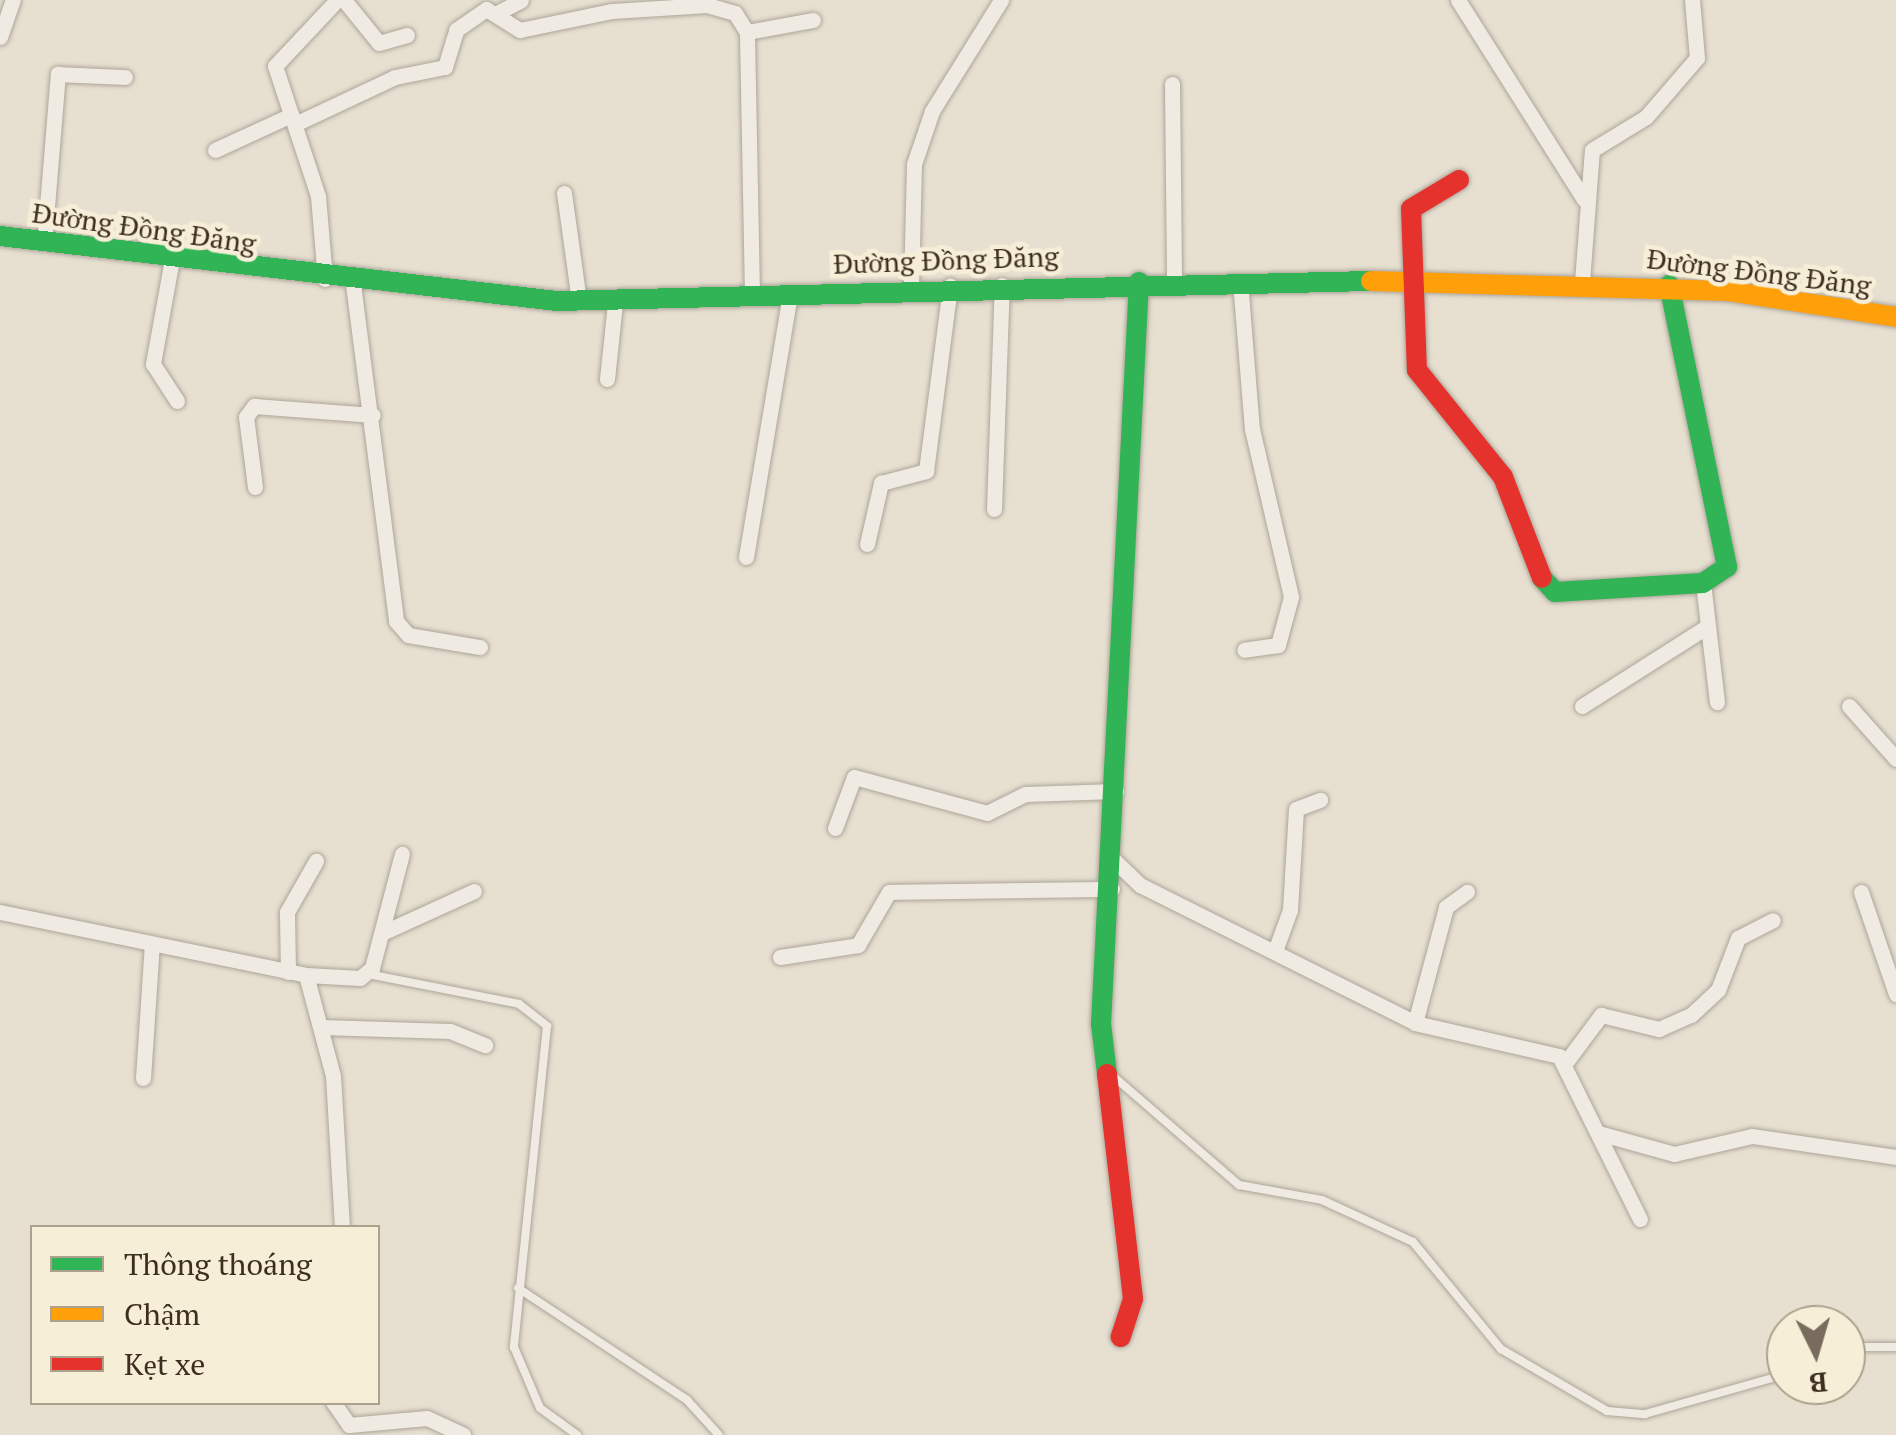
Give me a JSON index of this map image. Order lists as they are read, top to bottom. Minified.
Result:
{"streets":{"street":["Đường Đồng Đăng"]},"legend":["Thông thoáng","Chậm","Kẹt xe"],"north":"bottom"}
